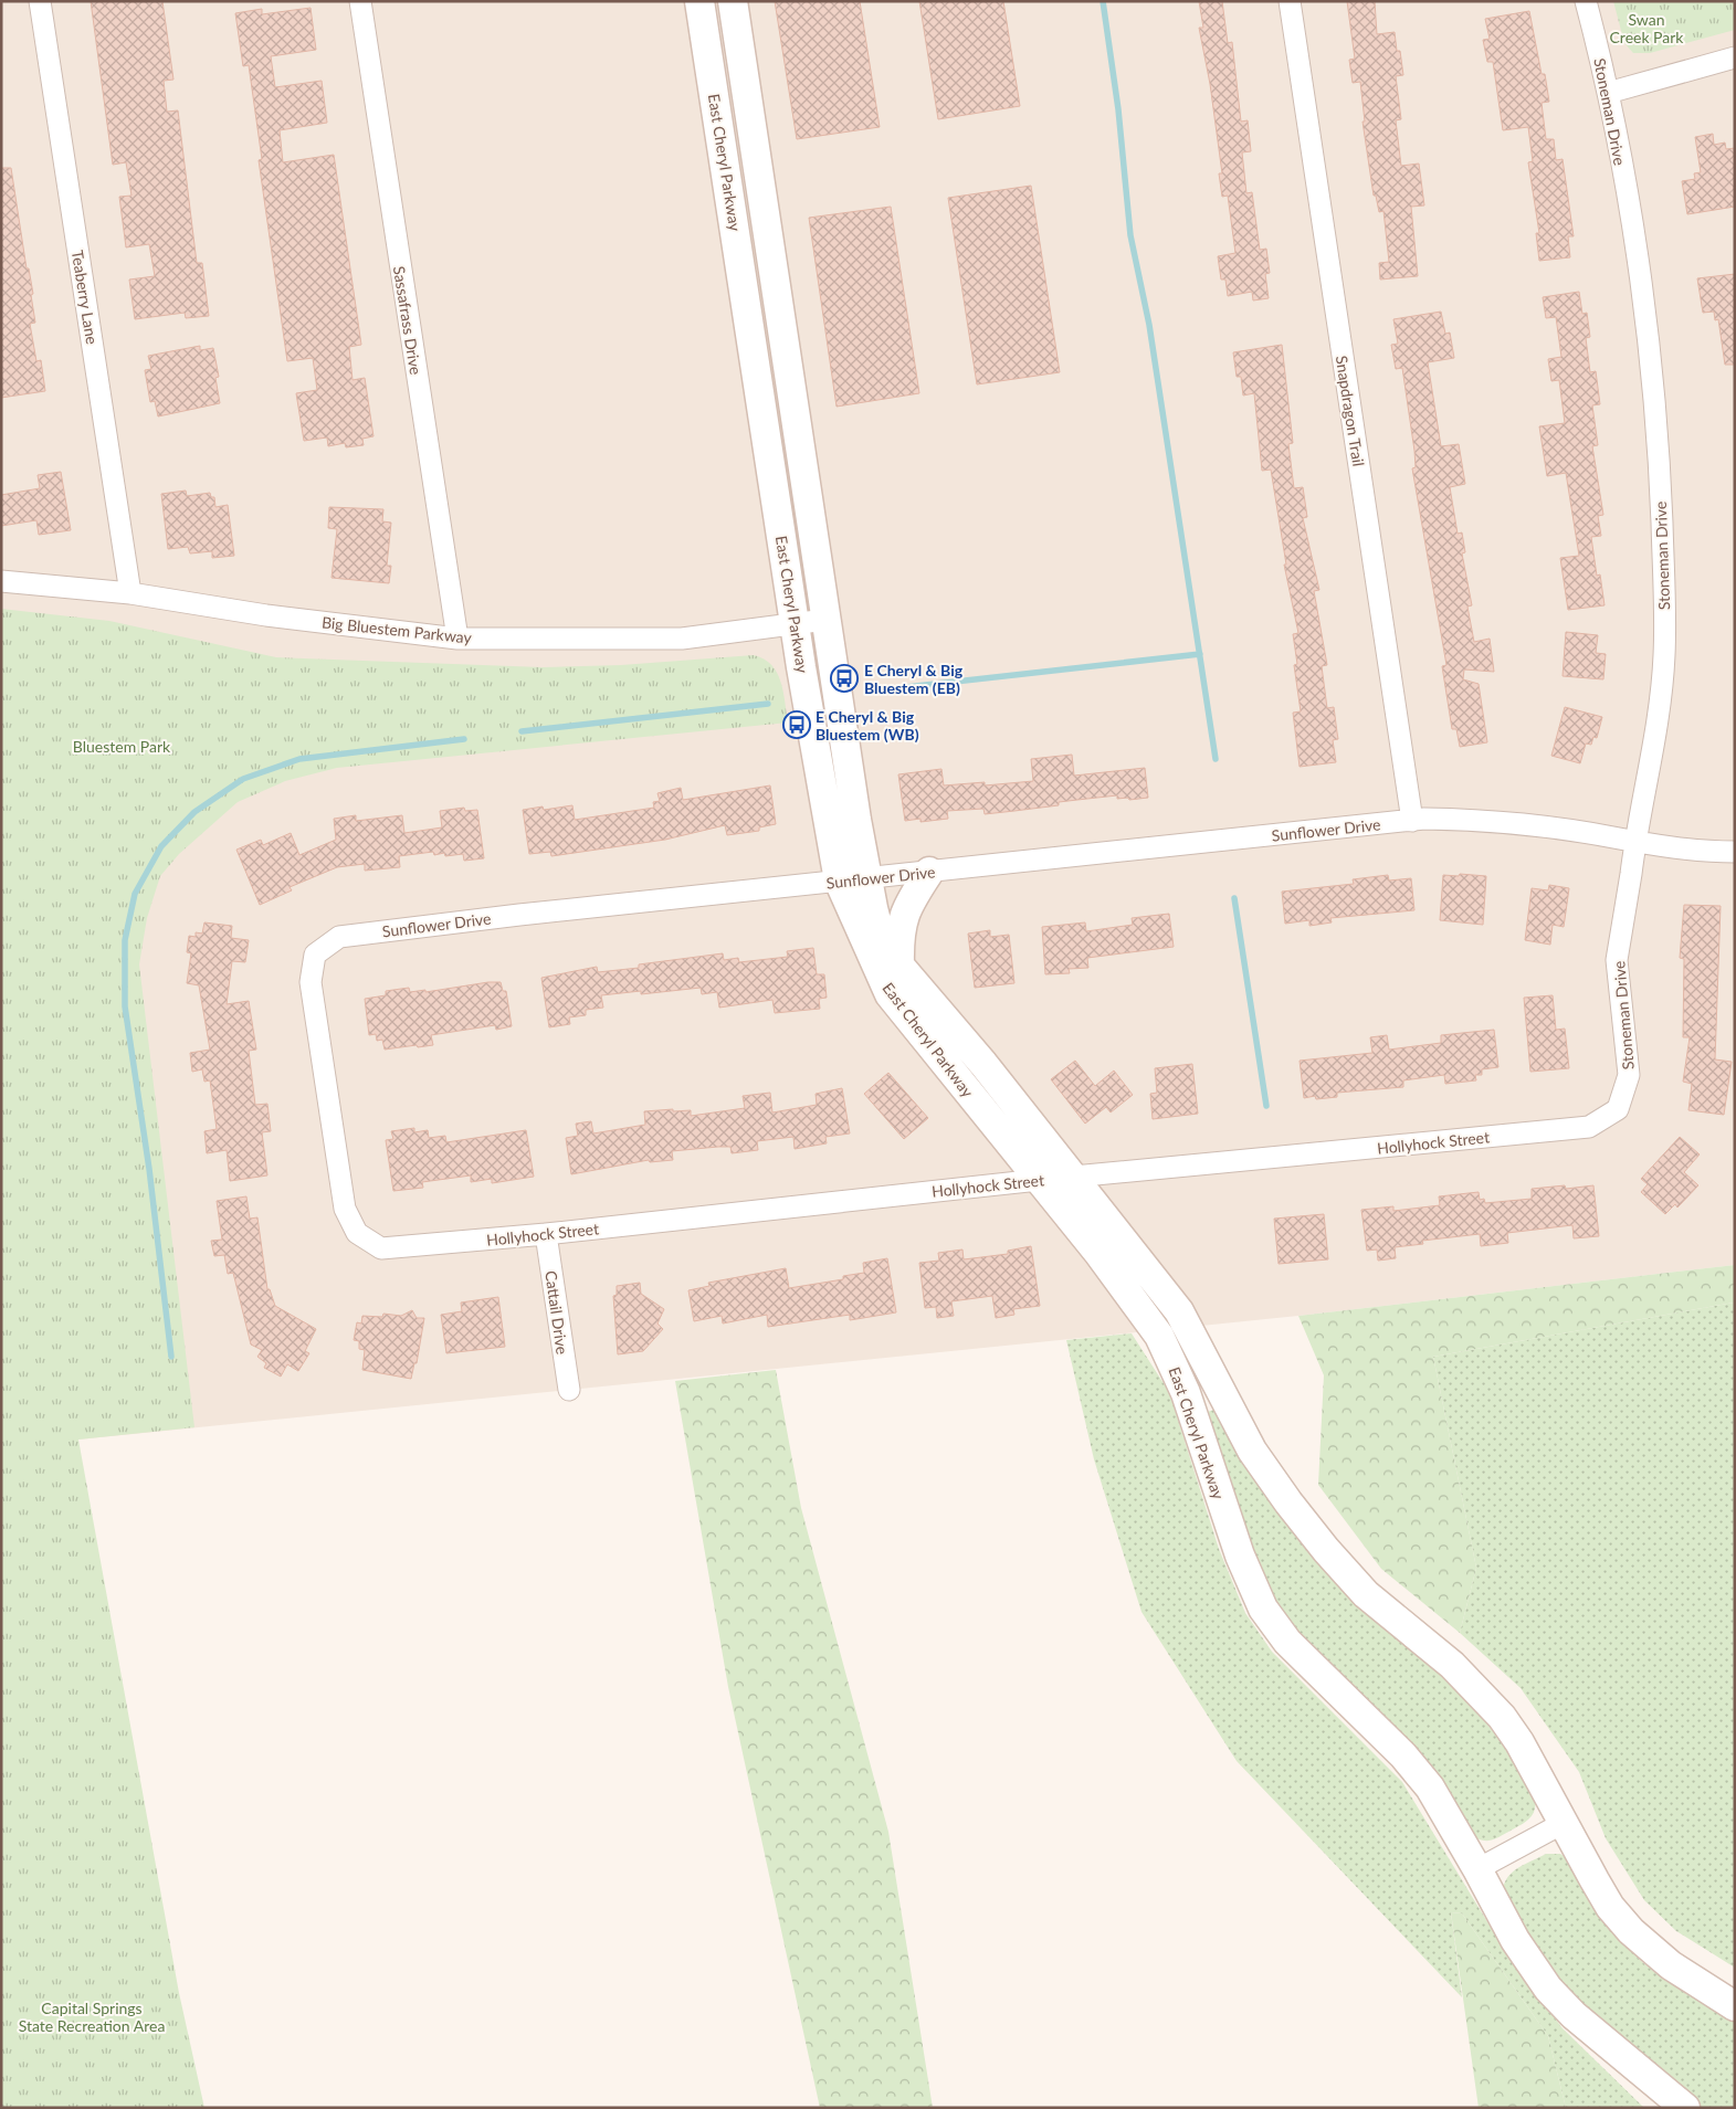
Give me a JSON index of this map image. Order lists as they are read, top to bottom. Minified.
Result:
{"streets":{"street":["Stoneman Drive","East Cheryl Parkway","Teaberry Lane","Sassafrass Drive","Snapdragon Trail","Big Bluestem Parkway","Sunflower Drive","Hollyhock Street","Cattail Drive"]},"crossings":[["Stoneman Drive","Sunflower Drive"],["Stoneman Drive","Hollyhock Street"],["East Cheryl Parkway","Big Bluestem Parkway"],["East Cheryl Parkway","Sunflower Drive"],["East Cheryl Parkway","Hollyhock Street"],["Teaberry Lane","Big Bluestem Parkway"],["Sassafrass Drive","Big Bluestem Parkway"],["Snapdragon Trail","Sunflower Drive"],["Sunflower Drive","Hollyhock Street"],["Hollyhock Street","Cattail Drive"]],"parks":["Swan Creek Park","Bluestem Park","Capital Springs State Recreation Area"],"places":{"bus stop":["E Cheryl & Big Bluestem (EB)","E Cheryl & Big Bluestem (WB)"]}}
